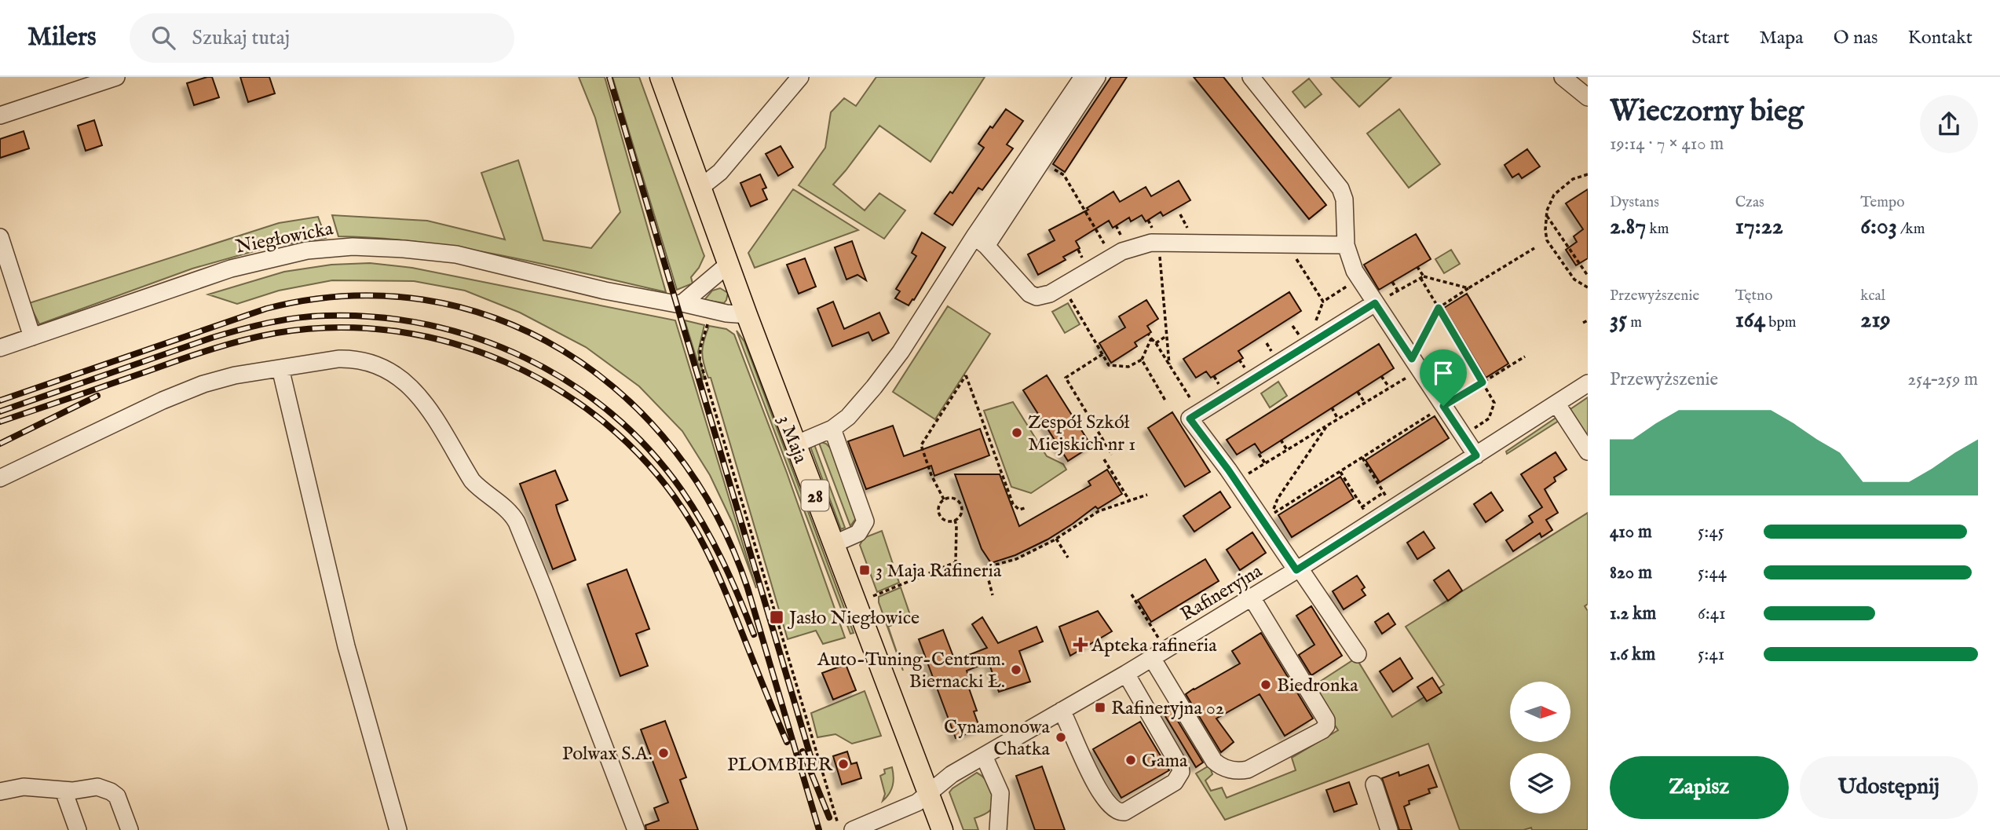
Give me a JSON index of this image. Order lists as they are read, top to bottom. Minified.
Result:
{"streets":{"main road":["3 Maja","28"],"street":["Niegłowicka","Rafineryjna"]},"crossings":[["Niegłowicka","3 Maja"],["3 Maja","Rafineryjna"]],"places":{"other":["Zespół Szkół Miejskich nr 1","Auto-Tuning-Centrum. Biernacki Ł.","Biedronka","Cynamonowa Chatka","Polwax S.A.","Gama","PLOMBIER"],"transit":["3 Maja Rafineria","Jasło Niegłowice","Rafineryjna 02"],"health":["Apteka rafineria"]},"north":"right","page":{"header":"Milers","search":"Szukaj tutaj","nav":["Start","Mapa","O nas","Kontakt"],"heading":["Wieczorny bieg","19:14 · 7 × 410 m"],"stats":[["Dystans","2.87 km"],["Czas","17:22"],["Tempo","6:03 /km"],["Przewyższenie","35 m"],["Tętno","164 bpm"],["kcal","219"]],"chart":["Przewyższenie","254–259 m"],"list":[{"name":"410 m","note":"5:45"},{"name":"820 m","note":"5:44"},{"name":"1.2 km","note":"6:41"},{"name":"1.6 km","note":"5:41"}],"buttons":["Zapisz","Udostępnij"]}}
